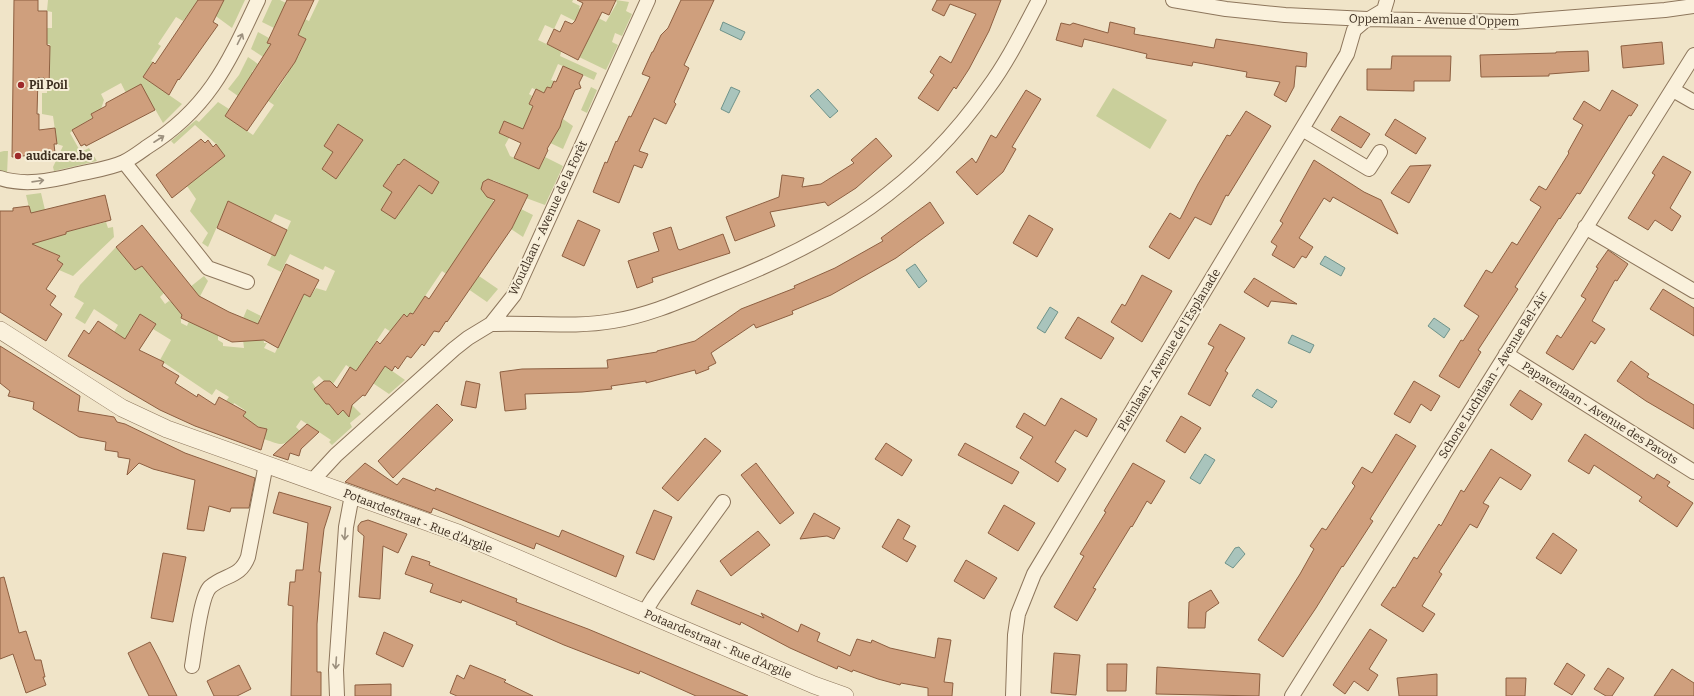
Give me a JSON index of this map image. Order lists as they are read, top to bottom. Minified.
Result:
{"streets":{"street":["Oppemlaan - Avenue d'Oppem","Woudlaan - Avenue de la Forêt","Pleinlaan - Avenue de l'Esplanade","Schone Luchtlaan - Avenue Bel-Air","Papaverlaan - Avenue des Pavots","Potaardestraat - Rue d'Argile"]},"crossings":[["Oppemlaan - Avenue d'Oppem","Pleinlaan - Avenue de l'Esplanade"],["Woudlaan - Avenue de la Forêt","Potaardestraat - Rue d'Argile"],["Schone Luchtlaan - Avenue Bel-Air","Papaverlaan - Avenue des Pavots"]],"places":["Pil Poil","audicare.be"]}
